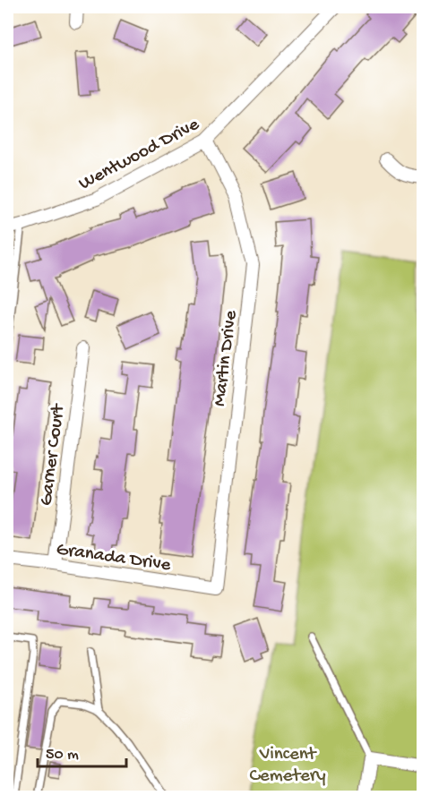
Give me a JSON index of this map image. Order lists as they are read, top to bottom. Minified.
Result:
{"streets":{"street":["Wentwood Drive","Martin Drive","Garner Court","Granada Drive"]},"crossings":[["Wentwood Drive","Martin Drive"],["Martin Drive","Granada Drive"],["Garner Court","Granada Drive"]],"parks":["Vincent Cemetery"],"scale_bar":"50 m"}
